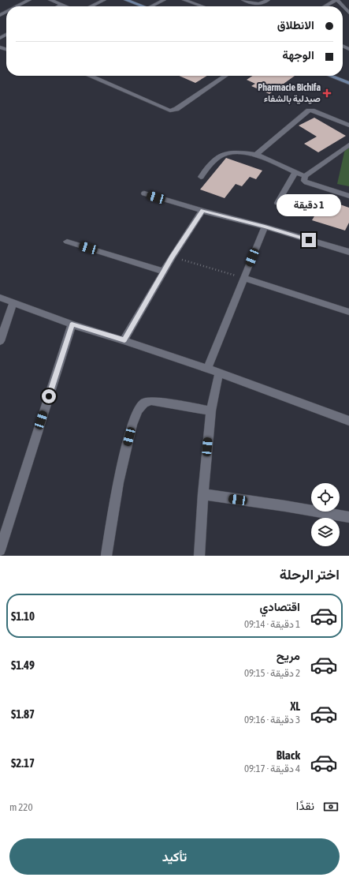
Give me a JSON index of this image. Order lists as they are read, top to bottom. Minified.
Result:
{"places":{"health":["Pharmacie Bichifa صيدلية بالشفاء"]},"page":{"banner":["الانطلاق","الوجهة"],"bubble":"1 دقيقة","heading":"اختر الرحلة","list":[{"name":"اقتصادي","note":"1 دقيقة · 09:14","value":"$1.10"},{"name":"مريح","note":"2 دقيقة · 09:15","value":"$1.49"},{"name":"XL","note":"3 دقيقة · 09:16","value":"$1.87"},{"name":"Black","note":"4 دقيقة · 09:17","value":"$2.17"}],"pay":["نقدًا","220 m"],"buttons":"تأكيد"}}
